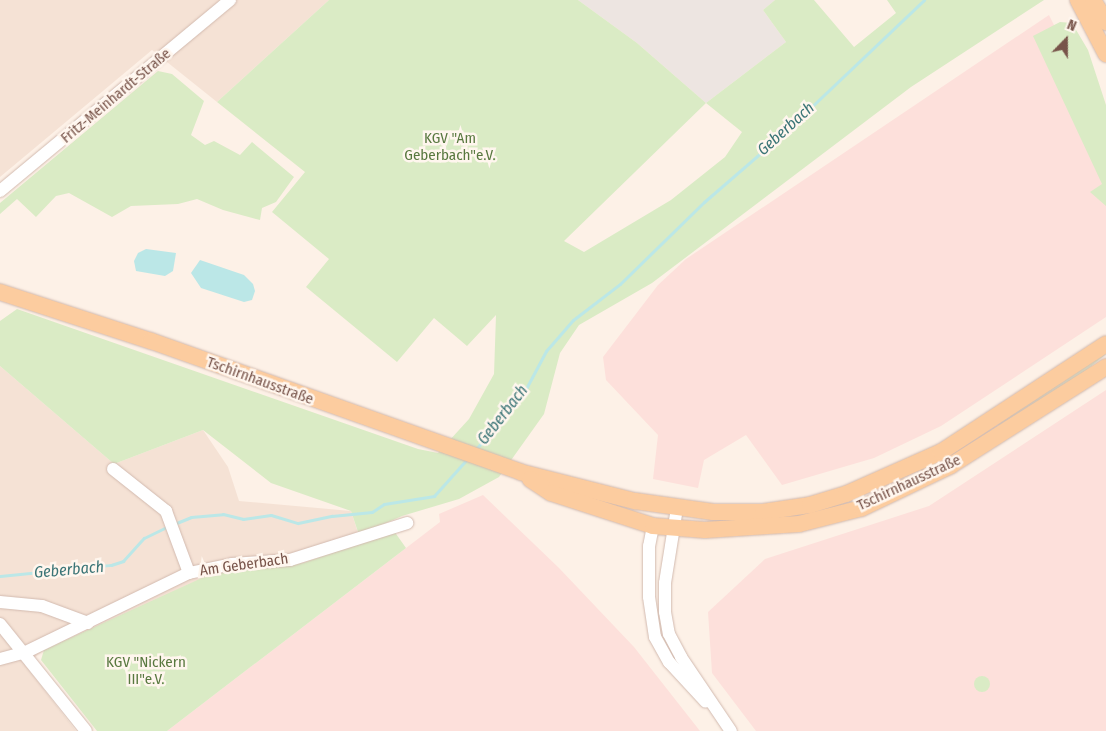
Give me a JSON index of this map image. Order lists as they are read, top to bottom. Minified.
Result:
{"streets":{"main road":["Tschirnhausstraße"],"street":["Fritz-Meinhardt-Straße","Am Geberbach"]},"water":["Geberbach"],"parks":["KGV \"Am Geberbach\"e.V.","KGV \"Nickern III\"e.V."],"north":"top"}
